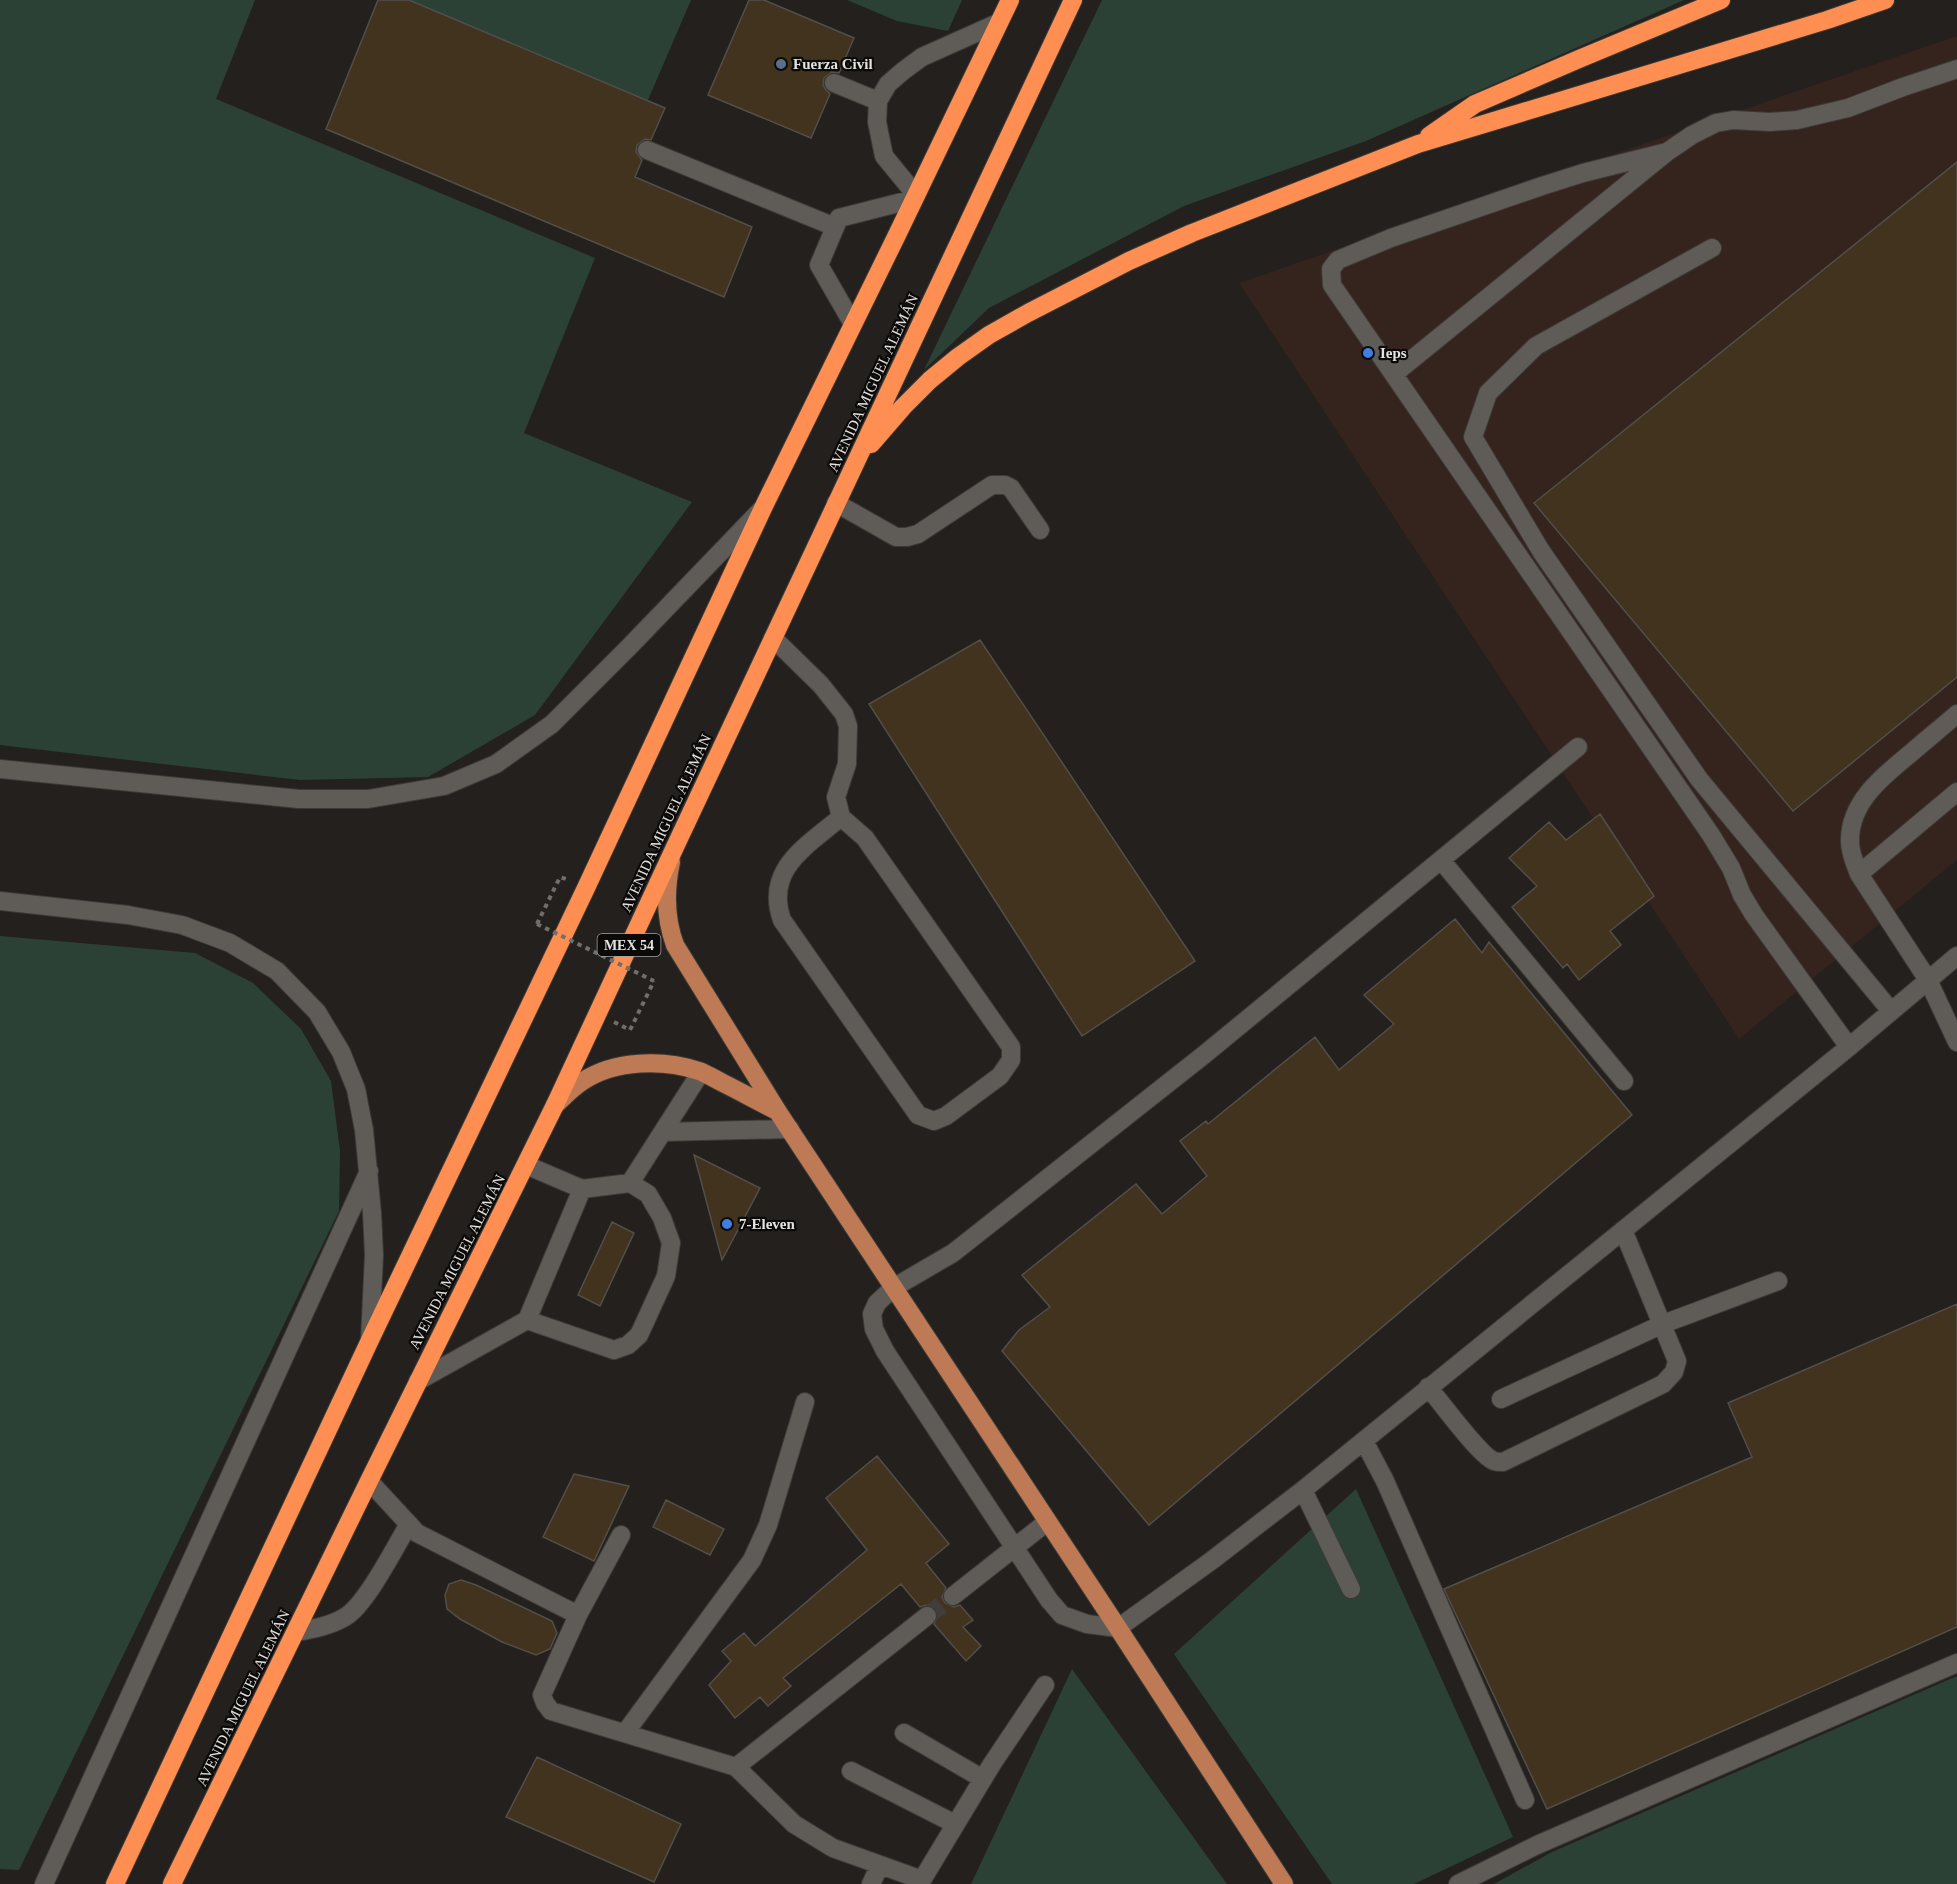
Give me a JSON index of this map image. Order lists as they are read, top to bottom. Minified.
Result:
{"streets":{"highway":["AVENIDA MIGUEL ALEMÁN","MEX 54"]},"places":["Fuerza Civil","Ieps","7-Eleven"]}
